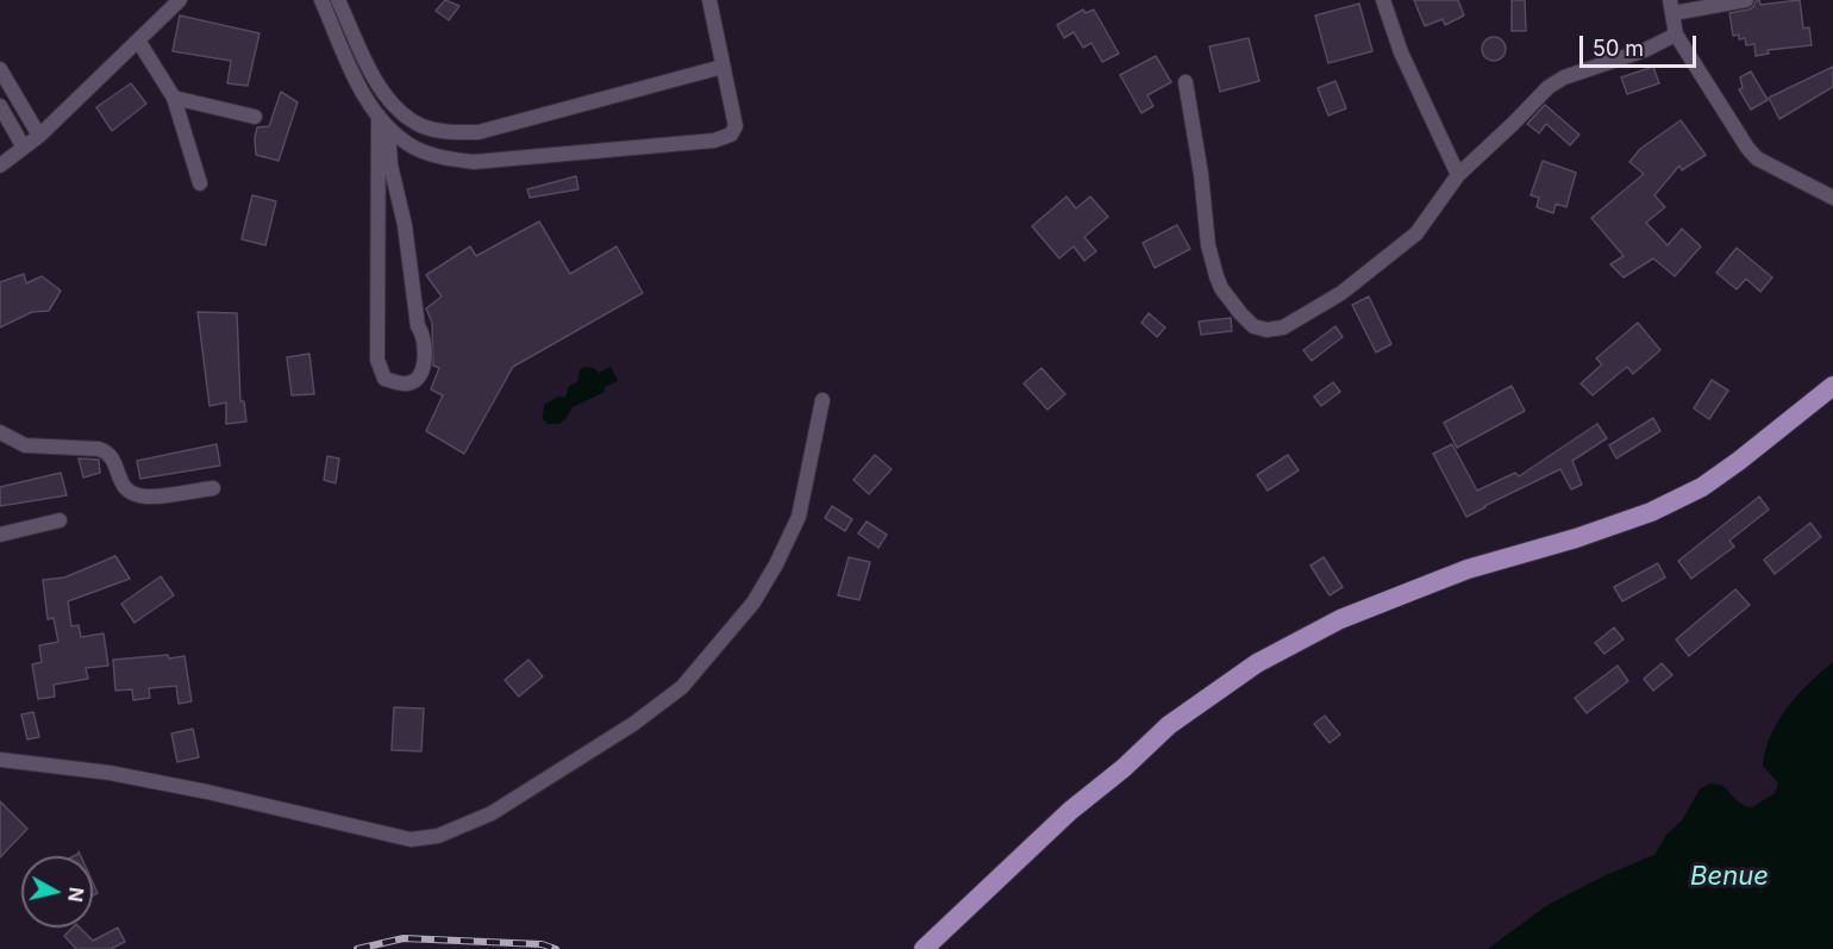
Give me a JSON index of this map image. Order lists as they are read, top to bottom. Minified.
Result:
{"water":["Benue"],"scale_bar":"50 m","north":"right"}
